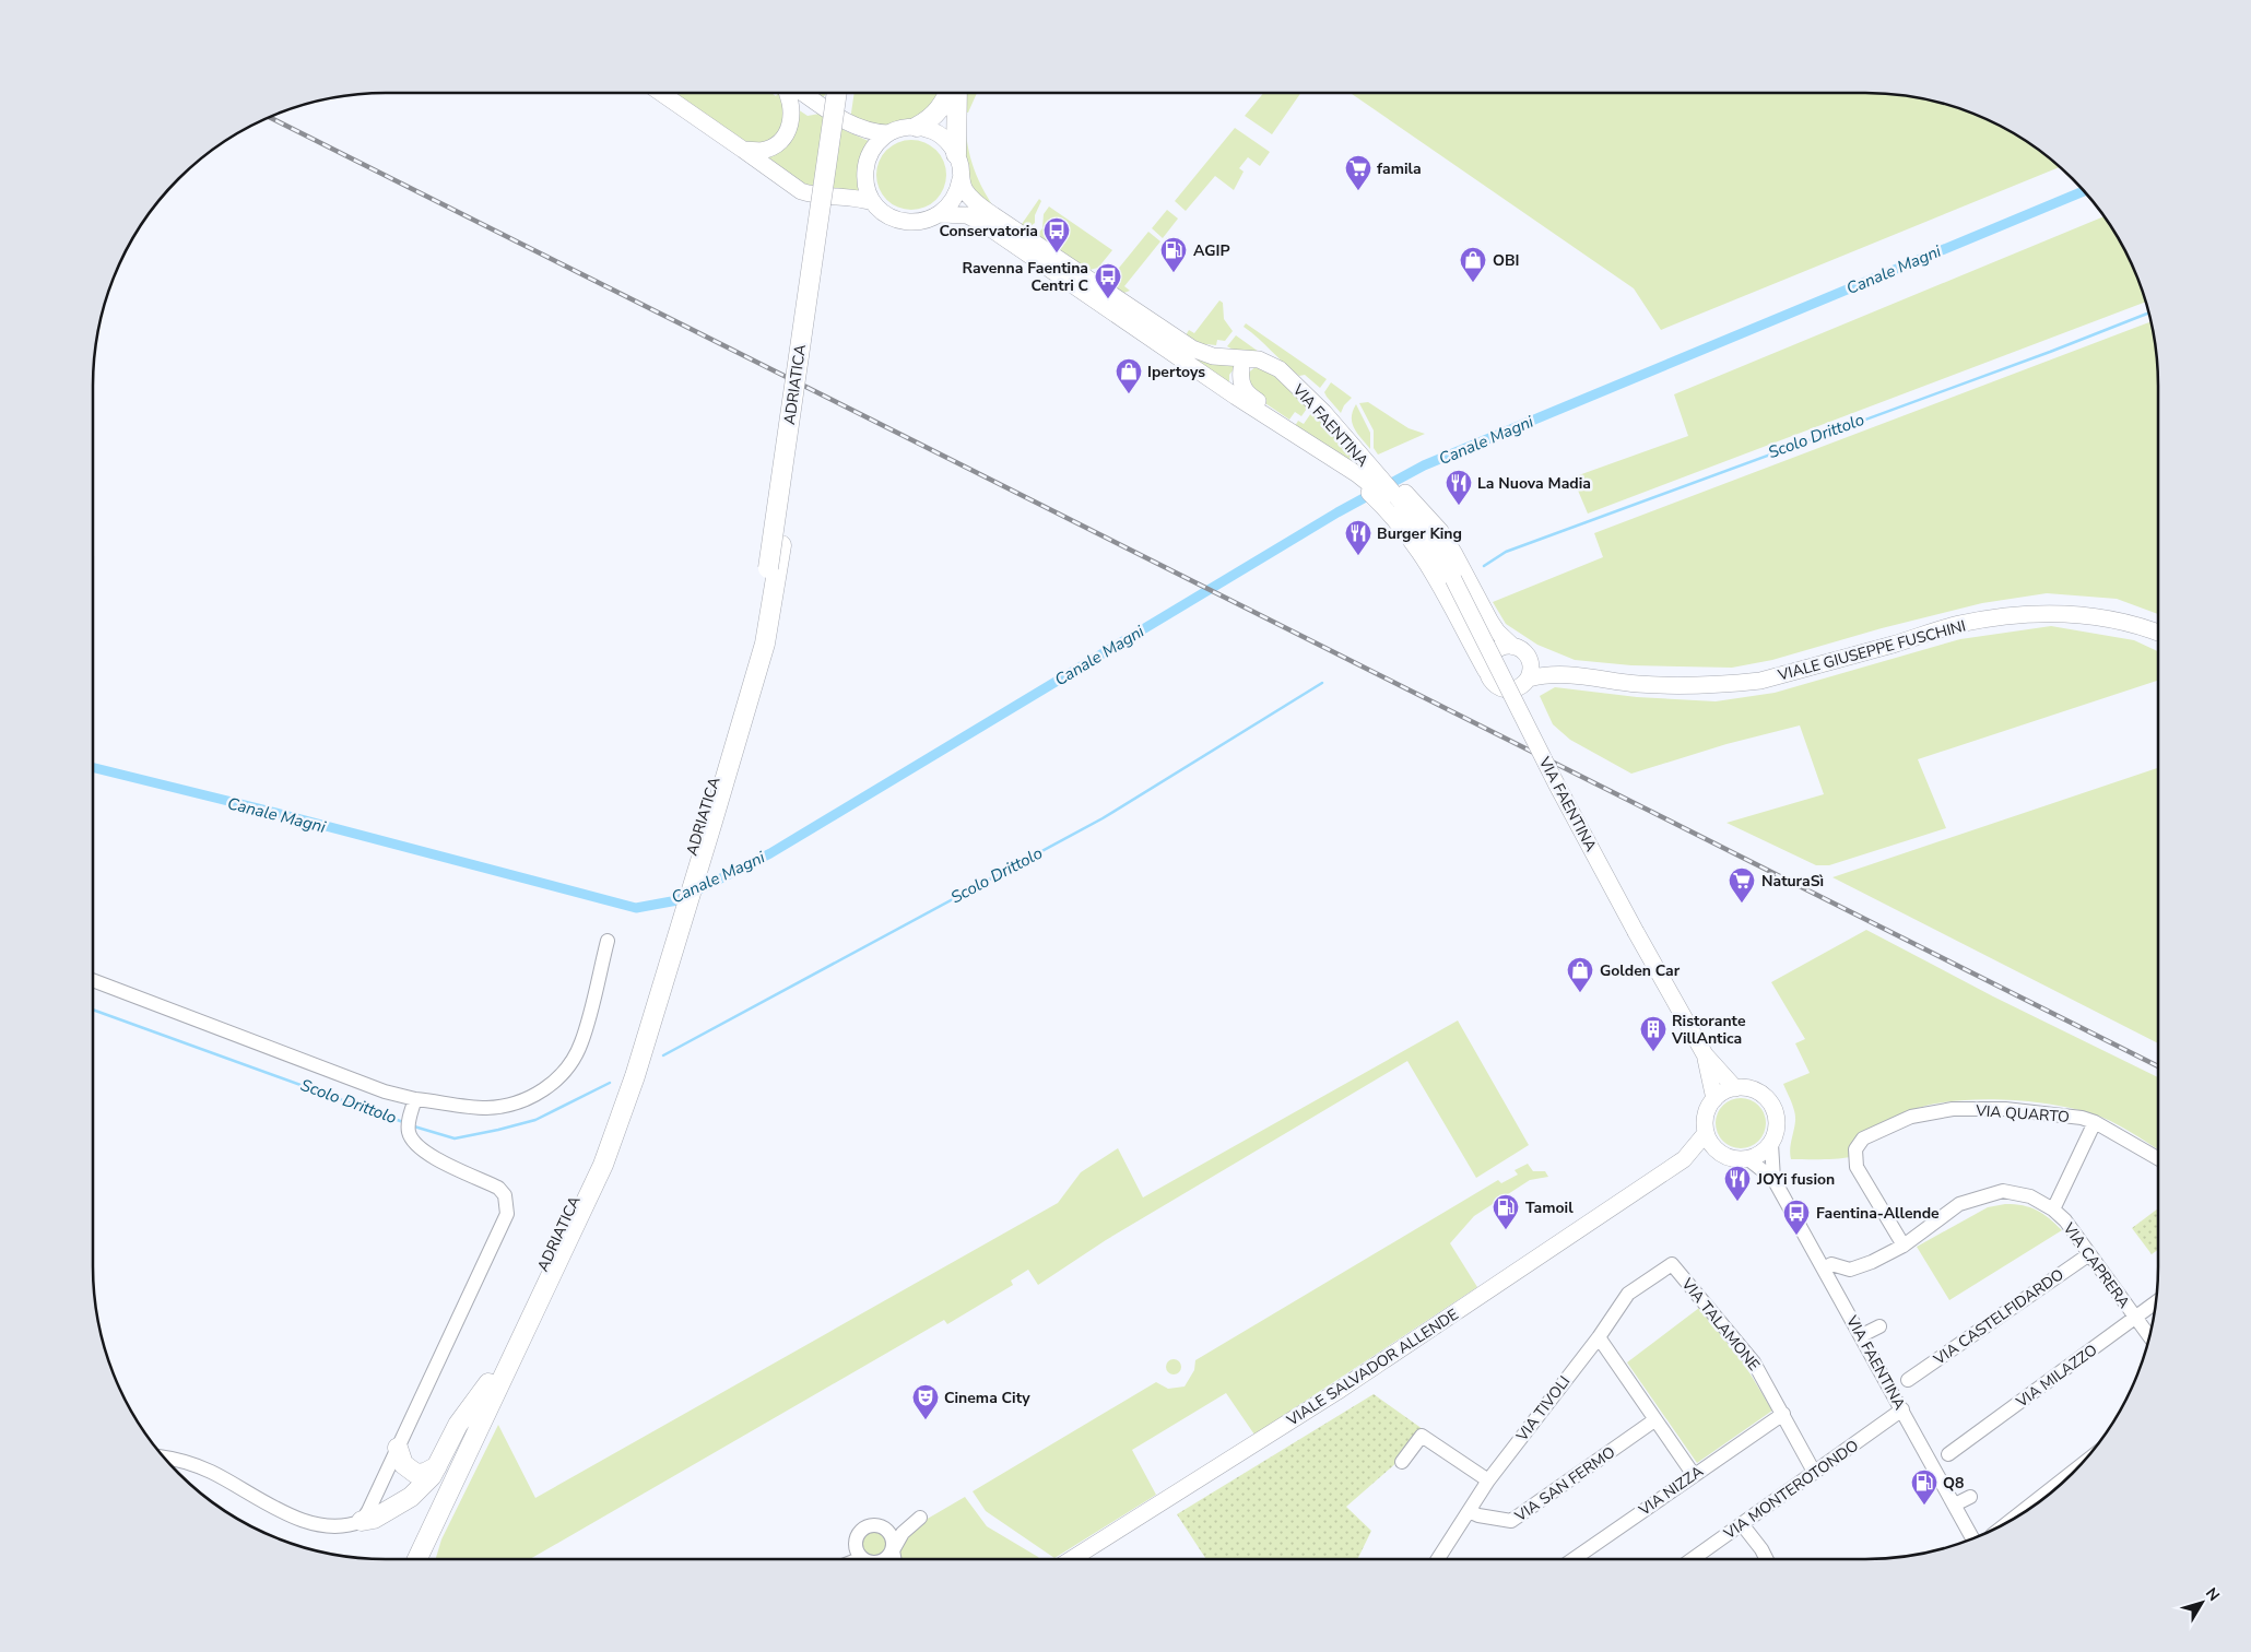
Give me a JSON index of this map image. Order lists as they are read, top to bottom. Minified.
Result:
{"streets":{"highway":["ADRIATICA"],"main road":["VIA FAENTINA","VIALE GIUSEPPE FUSCHINI","VIALE SALVADOR ALLENDE"],"street":["VIA QUARTO","VIA CAPRERA","VIA CASTELFIDARDO","VIA TALAMONE","VIA MILAZZO","VIA TIVOLI","VIA SAN FERMO","VIA MONTEROTONDO","VIA NIZZA"]},"crossings":[["VIA FAENTINA","VIA CAPRERA"],["VIA FAENTINA","VIALE SALVADOR ALLENDE"],["VIA FAENTINA","VIA MONTEROTONDO"],["VIA QUARTO","VIA CAPRERA"],["VIA CAPRERA","VIA CASTELFIDARDO"],["VIA CAPRERA","VIA MILAZZO"],["VIA TALAMONE","VIA TIVOLI"],["VIA TALAMONE","VIA MONTEROTONDO"],["VIA TALAMONE","VIA NIZZA"],["VIA TIVOLI","VIA SAN FERMO"]],"water":["Canale Magni","Scolo Drittolo"],"places":{"supermarket":["famila","NaturaSì"],"bus stop":["Conservatoria","Ravenna Faentina Centri C","Faentina-Allende"],"fuel station":["AGIP","Tamoil","Q8"],"shop":["OBI","Ipertoys","Golden Car"],"restaurant":["La Nuova Madia","Burger King","JOYi fusion"],"building":["Ristorante VillAntica"],"theatre":["Cinema City"]},"north":"top right"}
